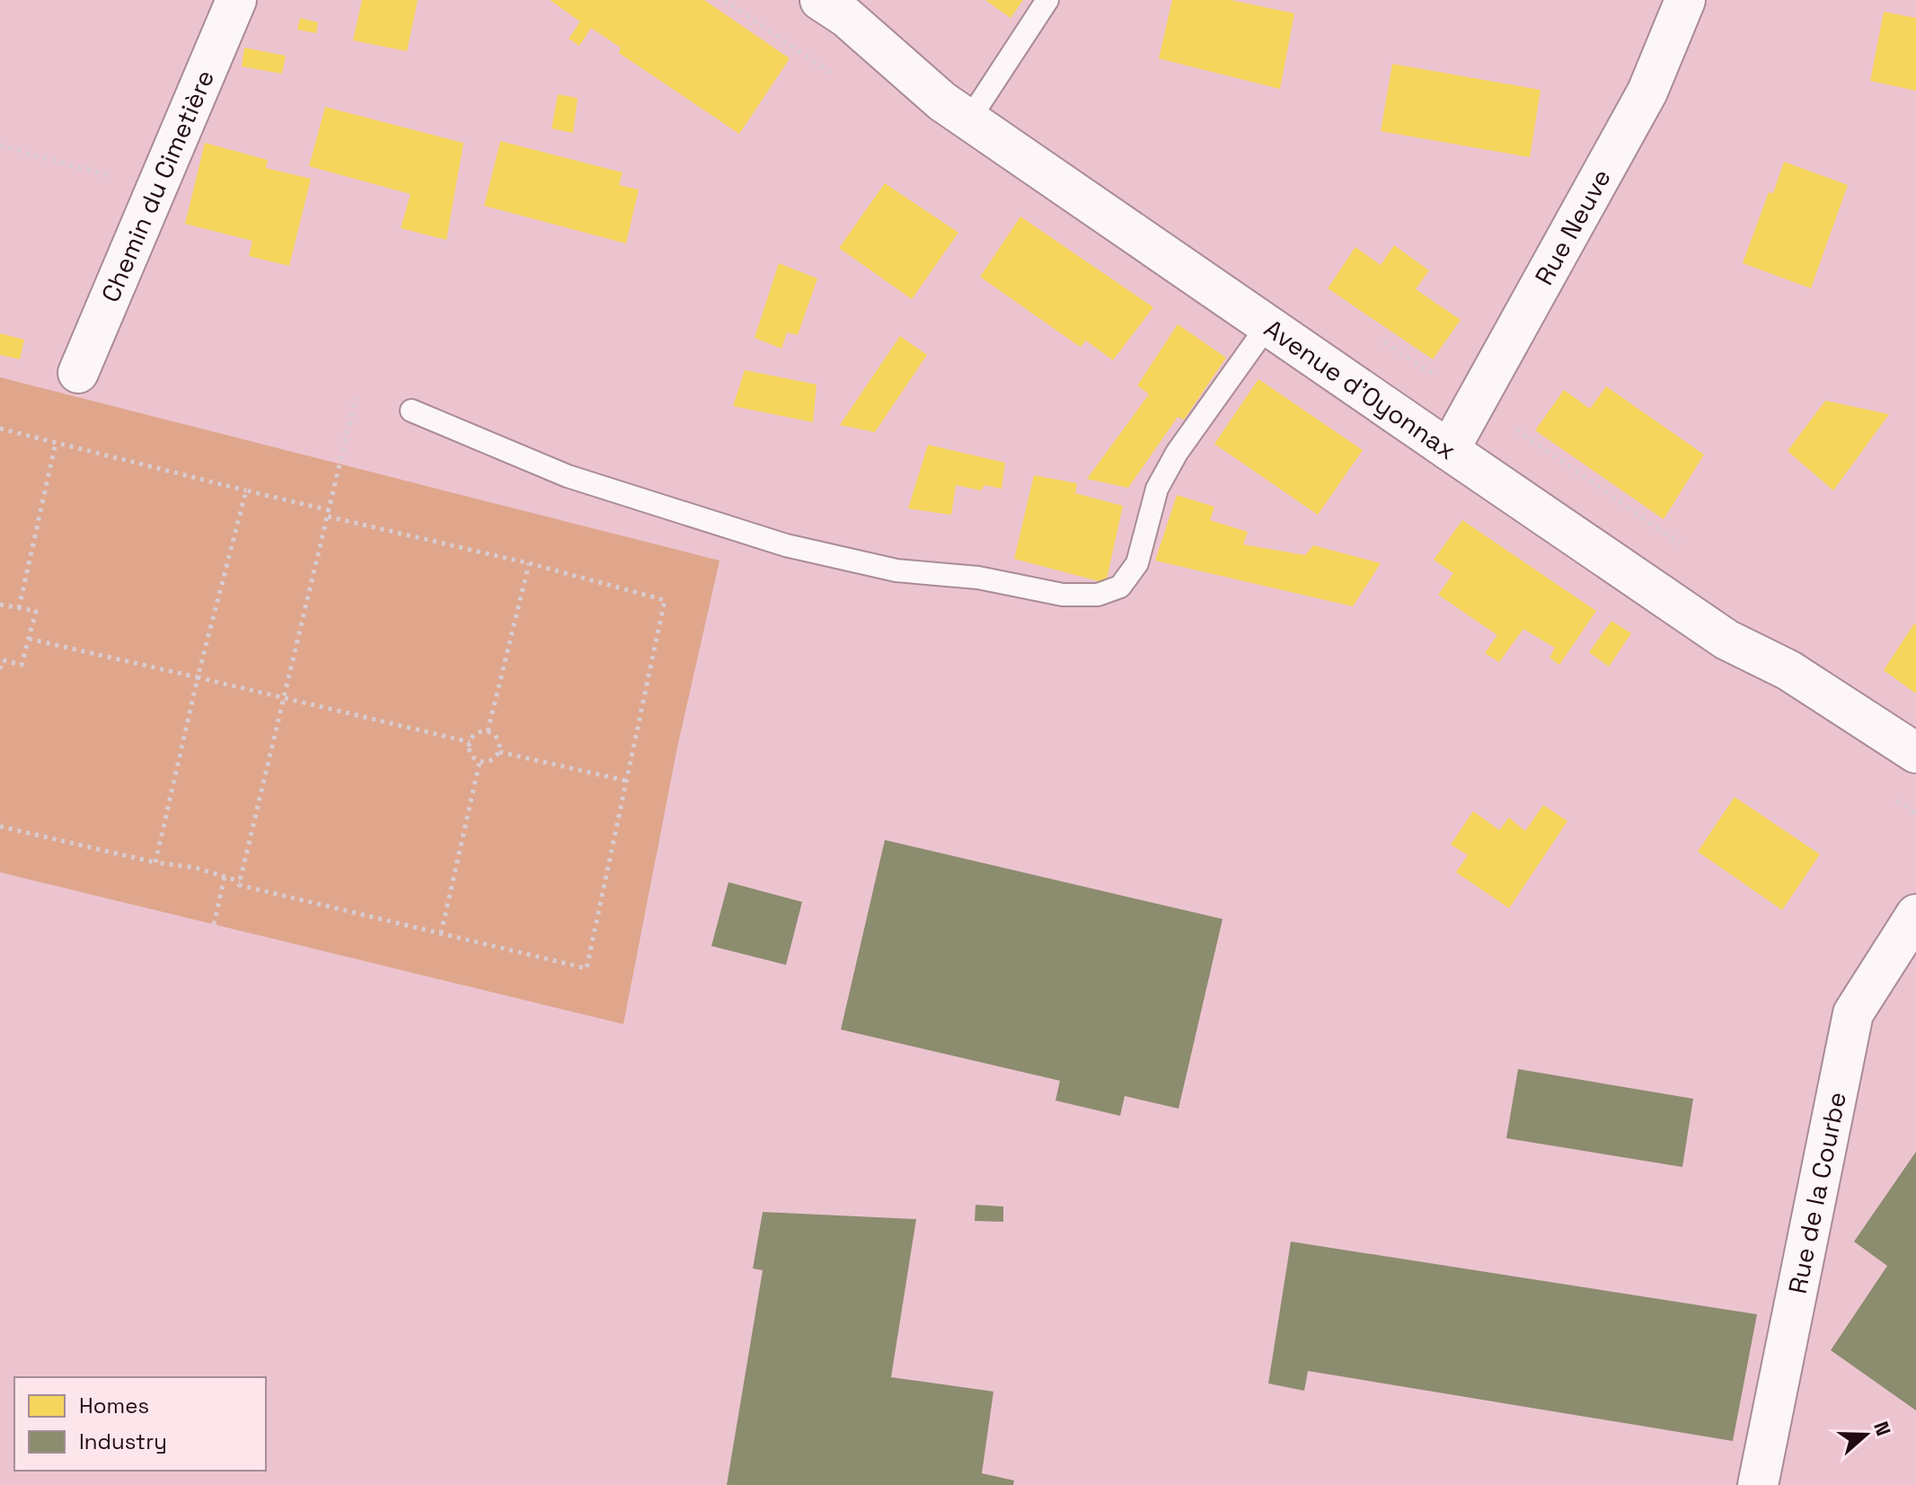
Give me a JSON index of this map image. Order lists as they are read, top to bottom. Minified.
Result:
{"streets":{"street":["Chemin du Cimetière","Rue Neuve","Avenue d'Oyonnax","Rue de la Courbe"]},"crossings":[["Rue Neuve","Avenue d'Oyonnax"]],"legend":["Homes","Industry"],"north":"right"}
